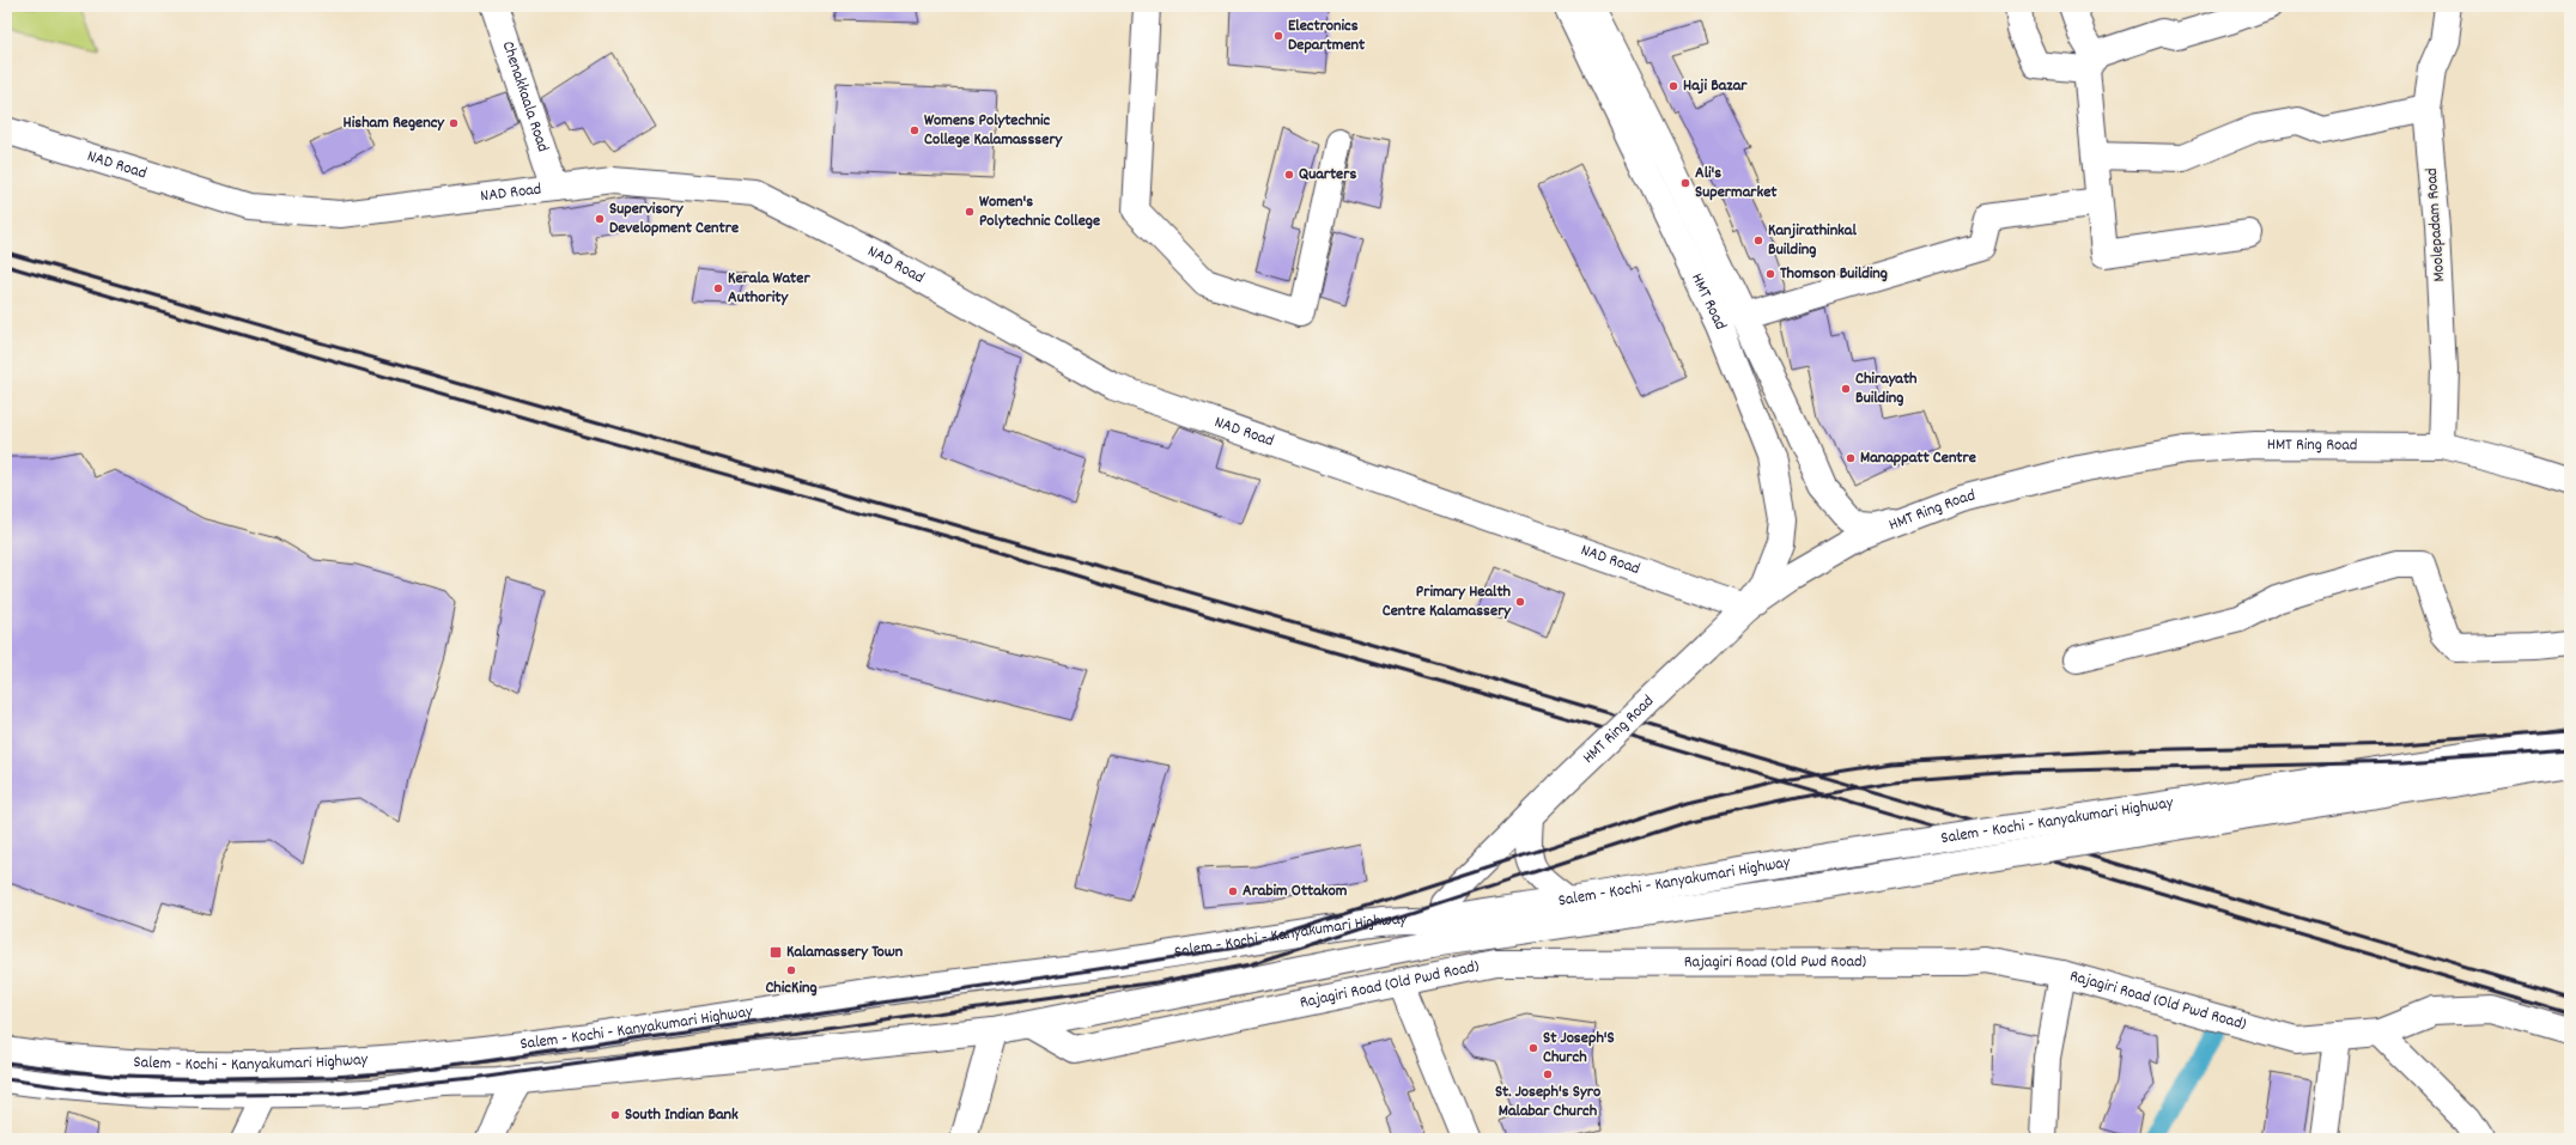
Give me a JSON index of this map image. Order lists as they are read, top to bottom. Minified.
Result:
{"streets":{"main road":["Chenakkaala Road","NAD Road","Moolepadam Road","HMT Road","HMT Ring Road","Salem - Kochi - Kanyakumari Highway","Rajagiri Road (Old Pwd Road)"]},"crossings":[["Chenakkaala Road","NAD Road"],["NAD Road","HMT Road"],["NAD Road","HMT Ring Road"],["Moolepadam Road","HMT Ring Road"],["HMT Road","HMT Ring Road"],["HMT Ring Road","Salem - Kochi - Kanyakumari Highway"],["Salem - Kochi - Kanyakumari Highway","Rajagiri Road (Old Pwd Road)"]],"places":{"other":["Electronics Department","Haji Bazar","Hisham Regency","Womens Polytechnic College Kalamasssery","Quarters","Ali's Supermarket","Women's Polytechnic College","Supervisory Development Centre","Kanjirathinkal Building","Thomson Building","Kerala Water Authority","Chirayath Building","Manappatt Centre","Primary Health Centre Kalamassery","Arabim Ottakom","ChicKing","St Joseph'S Church","St. Joseph's Syro Malabar Church","South Indian Bank"],"transit":["Kalamassery Town"]}}
